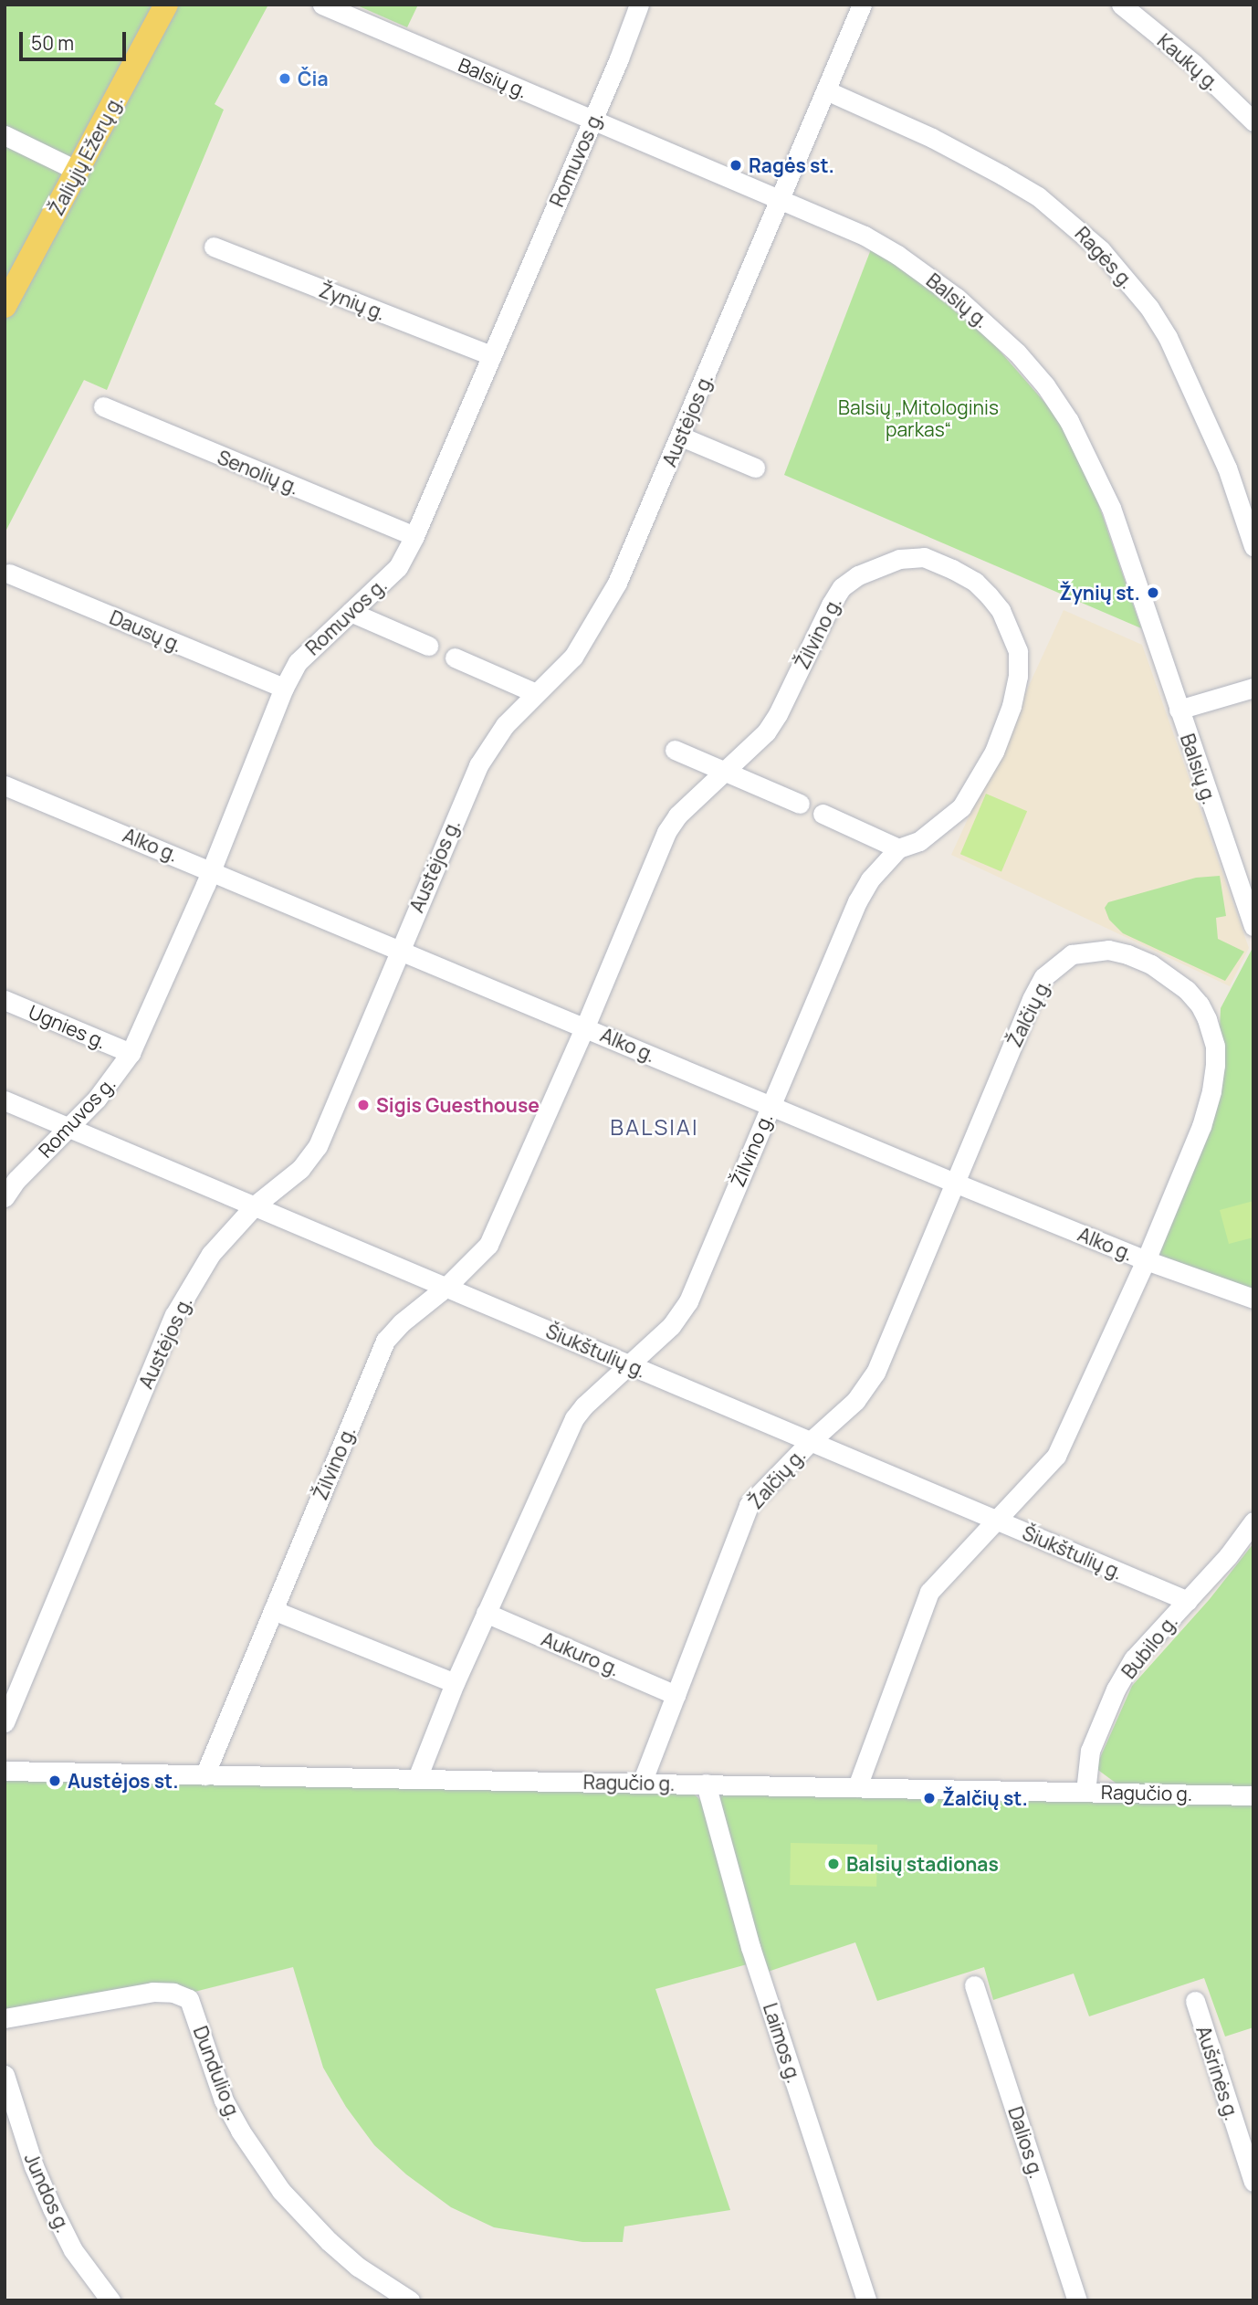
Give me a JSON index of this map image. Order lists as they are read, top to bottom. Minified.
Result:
{"streets":{"main road":["Žaliųjų Ežerų g."],"street":["Kaukų g.","Balsių g.","Romuvos g.","Ragės g.","Žynių g.","Austėjos g.","Senolių g.","Dausų g.","Žilvino g.","Alko g.","Žalčių g.","Ugnies g.","Šiukštulių g.","Bubilo g.","Aukuro g.","Ragučio g.","Laimos g.","Dundulio g.","Aušrinės g.","Dalios g.","Jundos g."]},"crossings":[["Balsių g.","Romuvos g."],["Balsių g.","Austėjos g."],["Romuvos g.","Žynių g."],["Romuvos g.","Senolių g."],["Romuvos g.","Dausų g."],["Romuvos g.","Alko g."],["Romuvos g.","Ugnies g."],["Romuvos g.","Šiukštulių g."],["Ragės g.","Austėjos g."],["Austėjos g.","Alko g."],["Austėjos g.","Šiukštulių g."],["Žilvino g.","Alko g."],["Žilvino g.","Šiukštulių g."],["Žilvino g.","Aukuro g."],["Žilvino g.","Ragučio g."],["Alko g.","Žalčių g."],["Žalčių g.","Šiukštulių g."],["Žalčių g.","Aukuro g."],["Žalčių g.","Ragučio g."],["Šiukštulių g.","Bubilo g."],["Bubilo g.","Ragučio g."],["Ragučio g.","Laimos g."]],"districts":["BALSIAI"],"parks":["Balsių „Mitologinis parkas“"],"places":["Čia","Ragės st.","Žynių st.","Sigis Guesthouse","Austėjos st.","Žalčių st.","Balsių stadionas"],"scale_bar":"50 m"}
